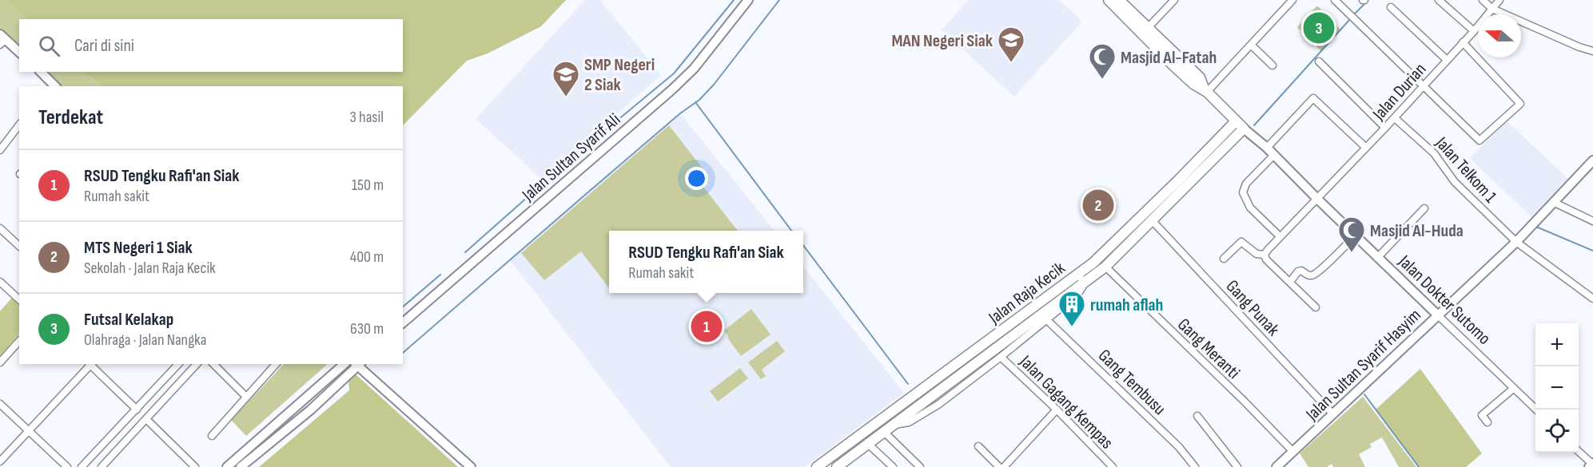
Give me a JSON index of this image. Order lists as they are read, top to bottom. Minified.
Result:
{"streets":{"main road":["Jalan Raja Kecik","Jalan Dokter Sutomo"],"street":["Jalan Durian","Jalan Sultan Syarif Ali","Jalan Telkom 1","Gang Punak","Gang Meranti","Jalan Sultan Syarif Hasyim","Gang Tembusu","Jalan Gagang Kempas"]},"crossings":[["Jalan Durian","Jalan Telkom 1"],["Jalan Durian","Jalan Dokter Sutomo"],["Jalan Telkom 1","Jalan Sultan Syarif Hasyim"],["Jalan Raja Kecik","Jalan Dokter Sutomo"],["Jalan Raja Kecik","Gang Punak"],["Jalan Raja Kecik","Gang Meranti"],["Jalan Dokter Sutomo","Jalan Sultan Syarif Hasyim"],["Gang Punak","Jalan Sultan Syarif Hasyim"],["Gang Meranti","Jalan Sultan Syarif Hasyim"]],"places":{"school or university":["MAN Negeri Siak","SMP Negeri 2 Siak"],"mosque":["Masjid Al-Fatah","Masjid Al-Huda"],"building":["rumah aflah"]},"north":"left","page":{"pins":["3","2","1"],"search":"Cari di sini","heading":["Terdekat","3 hasil"],"list":[{"mark":"1","name":"RSUD Tengku Rafi'an Siak","note":"Rumah sakit","value":"150 m"},{"mark":"2","name":"MTS Negeri 1 Siak","note":"Sekolah · Jalan Raja Kecik","value":"400 m"},{"mark":"3","name":"Futsal Kelakap","note":"Olahraga · Jalan Nangka","value":"630 m"}],"popup":["RSUD Tengku Rafi'an Siak","Rumah sakit"],"map_buttons":["+","−"]}}
